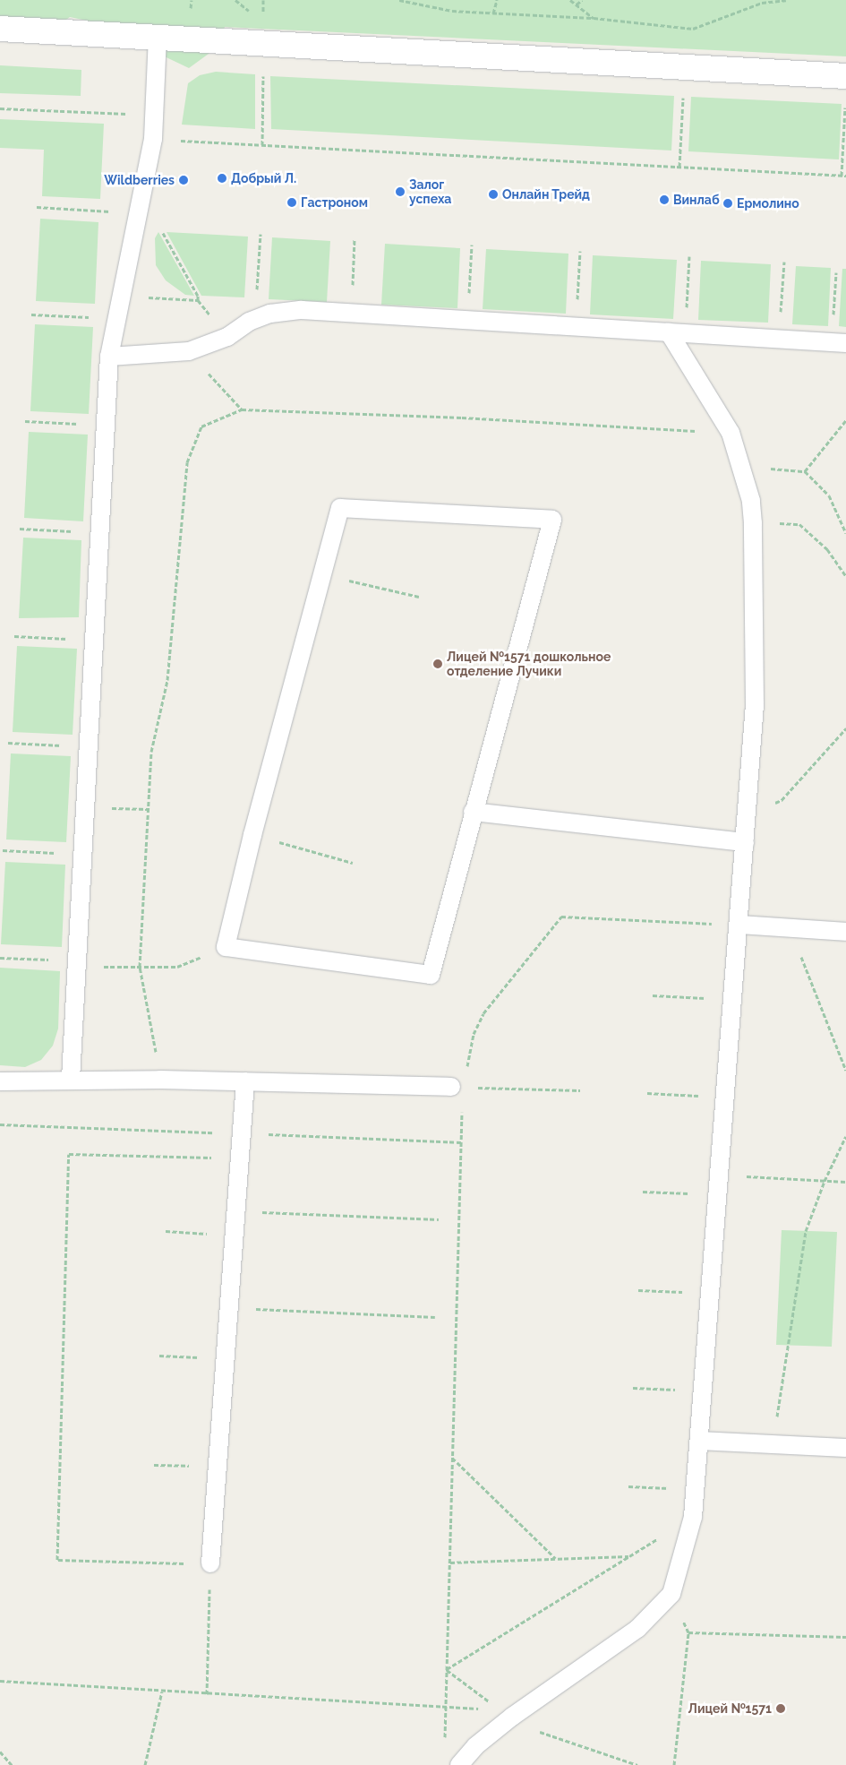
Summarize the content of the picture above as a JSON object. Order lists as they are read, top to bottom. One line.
{"places":["Добрый Л.","Wildberries","Залог успеха","Онлайн Трейд","Винлаб","Гастроном","Ермолино","Лицей №1571 дошкольное отделение Лучики","Лицей №1571"]}
